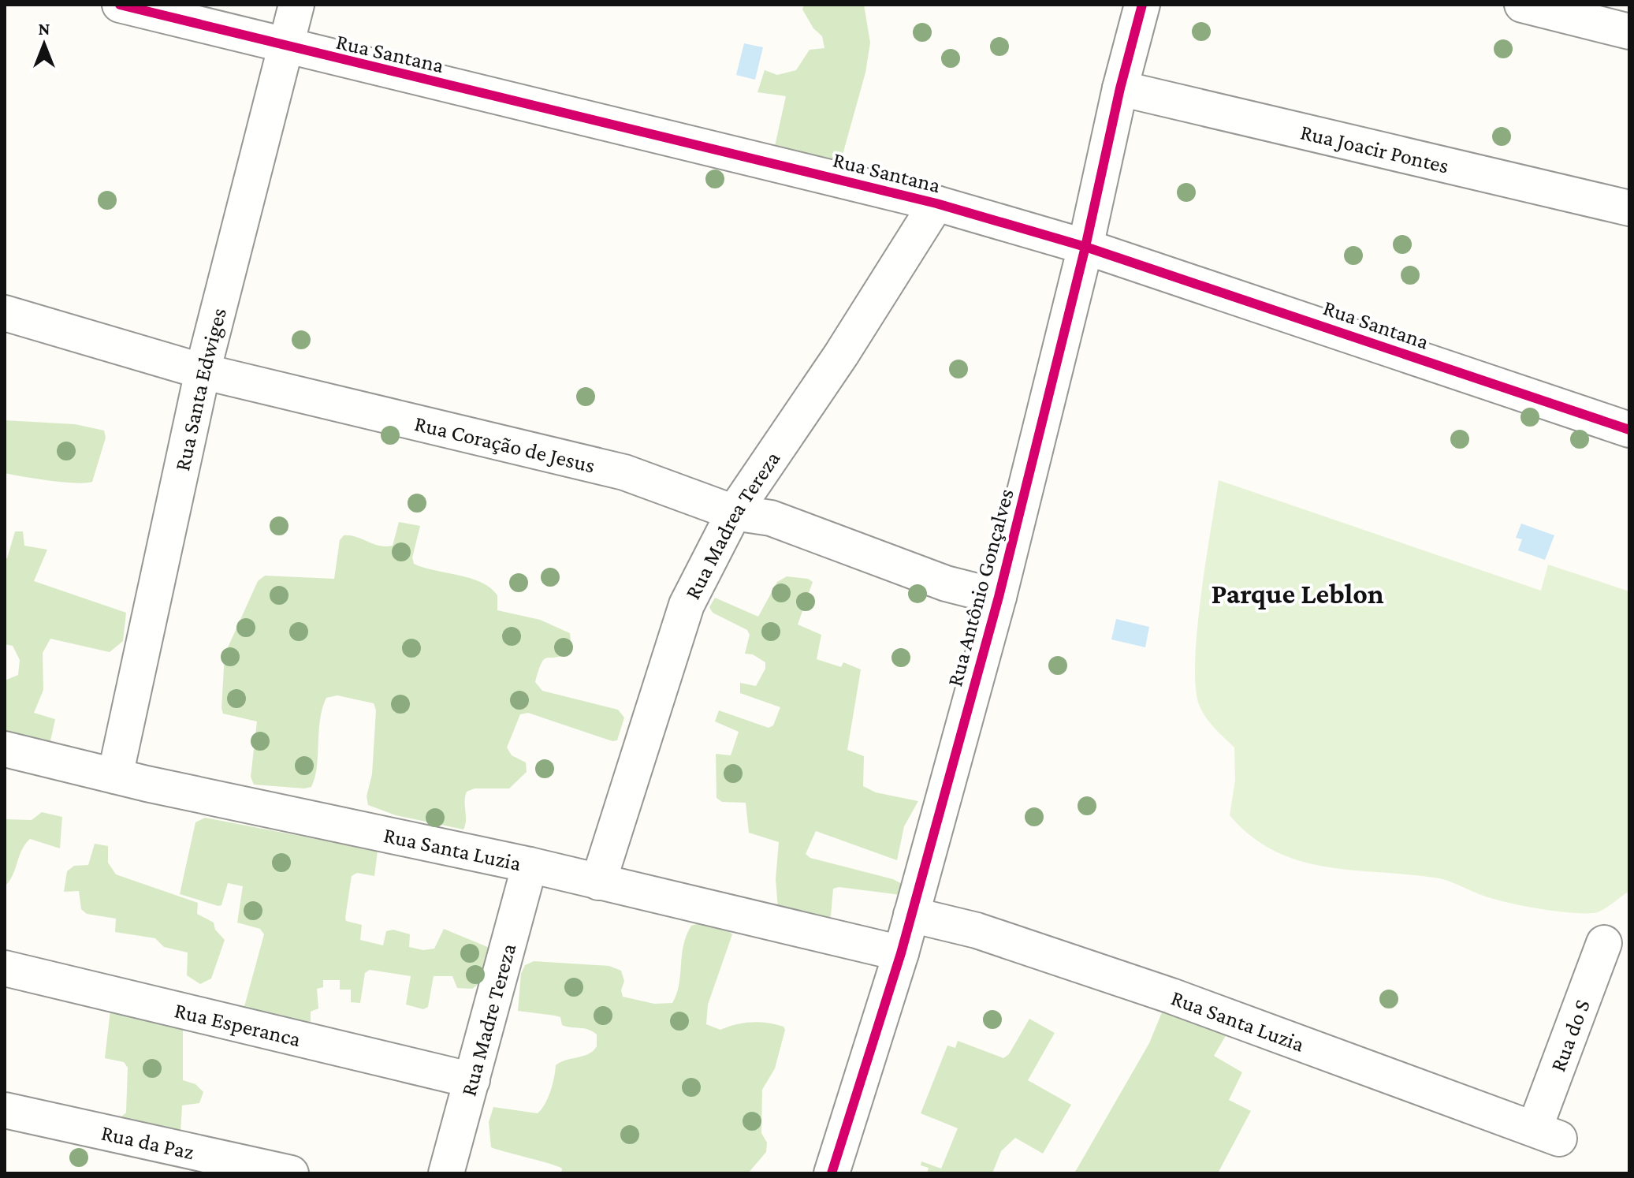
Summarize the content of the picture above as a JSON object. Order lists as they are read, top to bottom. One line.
{"streets":{"street":["Rua Santana","Rua Joacir Pontes","Rua Santa Edwiges","Rua Coração de Jesus","Rua Madrea Tereza","Rua Antônio Gonçalves","Rua Santa Luzia","Rua Madre Tereza","Rua Esperanca","Rua do S","Rua da Paz"]},"crossings":[["Rua Santana","Rua Santa Edwiges"],["Rua Santana","Rua Madrea Tereza"],["Rua Santana","Rua Antônio Gonçalves"],["Rua Joacir Pontes","Rua Antônio Gonçalves"],["Rua Santa Edwiges","Rua Coração de Jesus"],["Rua Santa Edwiges","Rua Santa Luzia"],["Rua Coração de Jesus","Rua Madrea Tereza"],["Rua Coração de Jesus","Rua Antônio Gonçalves"],["Rua Madrea Tereza","Rua Santa Luzia"],["Rua Antônio Gonçalves","Rua Santa Luzia"],["Rua Santa Luzia","Rua Madre Tereza"],["Rua Santa Luzia","Rua do S"],["Rua Madre Tereza","Rua Esperanca"]],"districts":["Parque Leblon"],"north":"top"}
